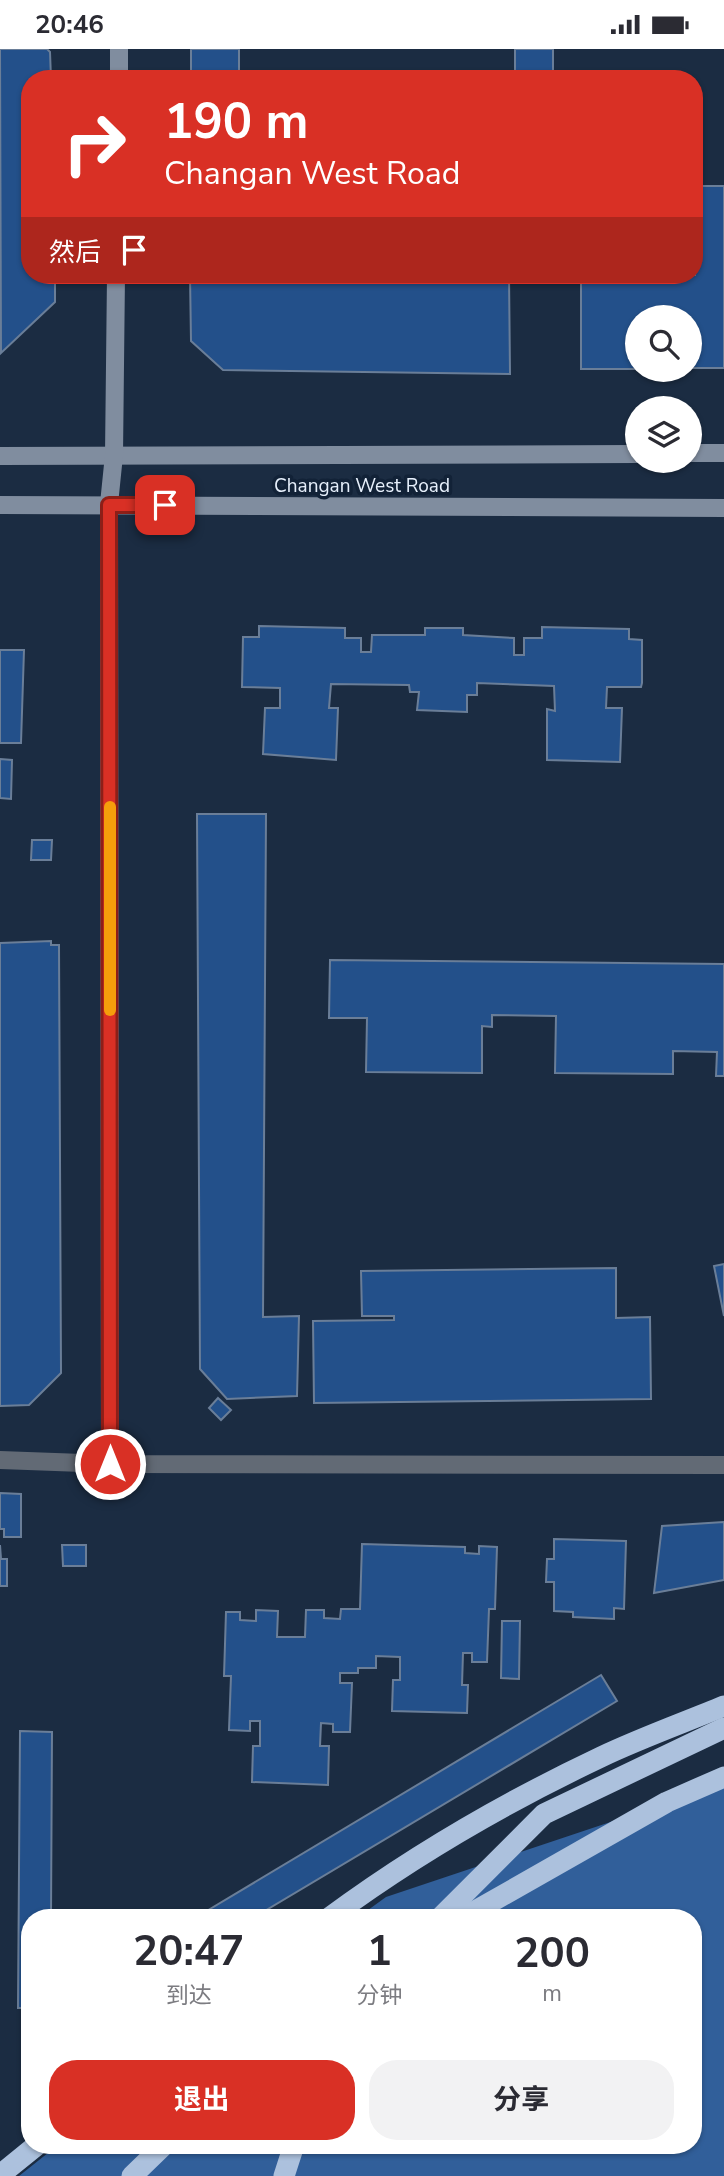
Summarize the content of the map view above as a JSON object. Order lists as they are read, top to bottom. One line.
{"streets":{"main road":["Changan West Road"]},"page":{"status":"20:46","turn":["190 m","Changan West Road"],"then":"然后","eta":["20:47","到达","1","分钟","200","m"],"buttons":["退出","分享"]}}
